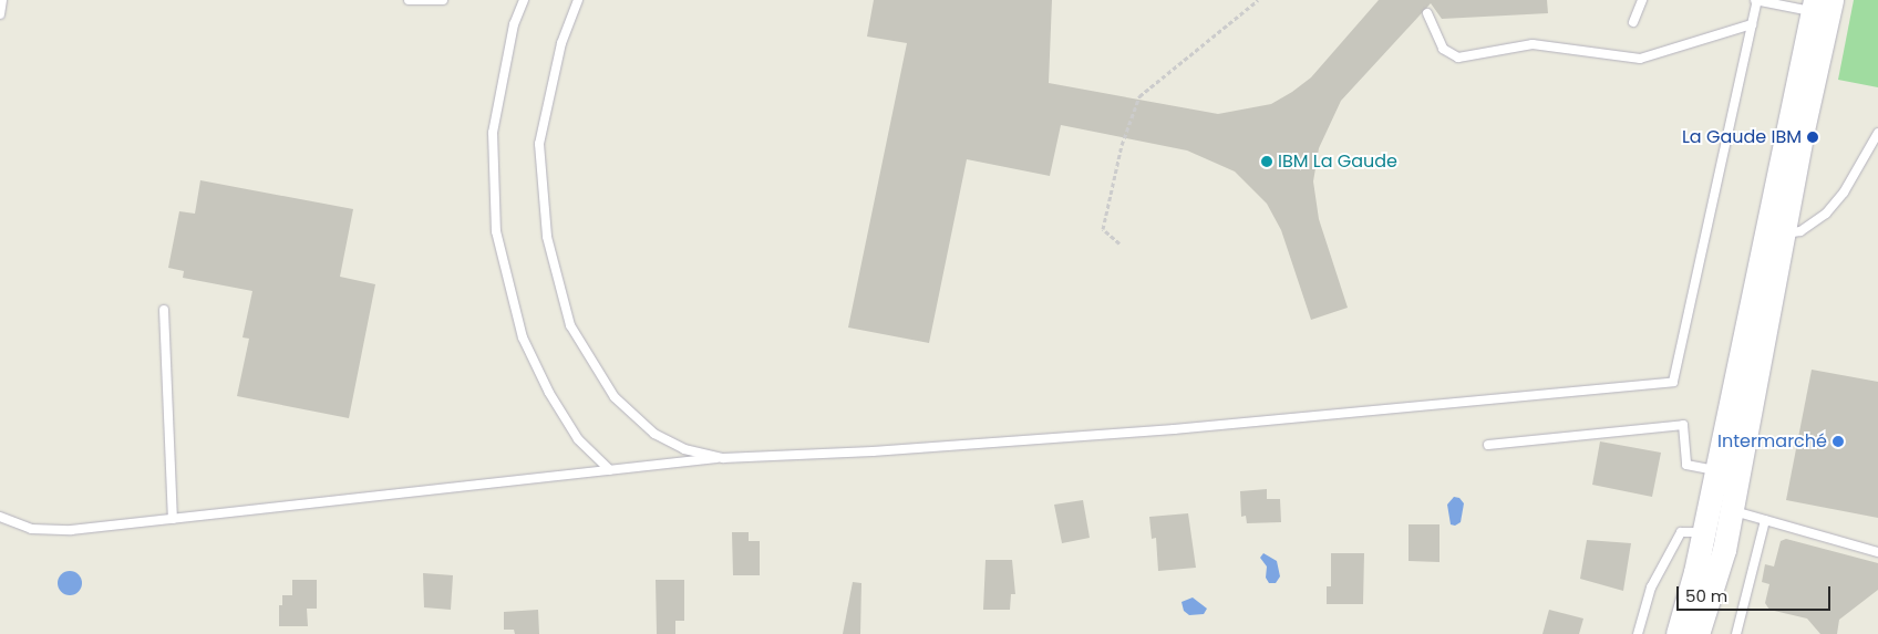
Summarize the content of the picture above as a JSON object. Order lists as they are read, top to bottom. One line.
{"places":["La Gaude IBM","IBM La Gaude","Intermarché"],"scale_bar":"50 m"}
